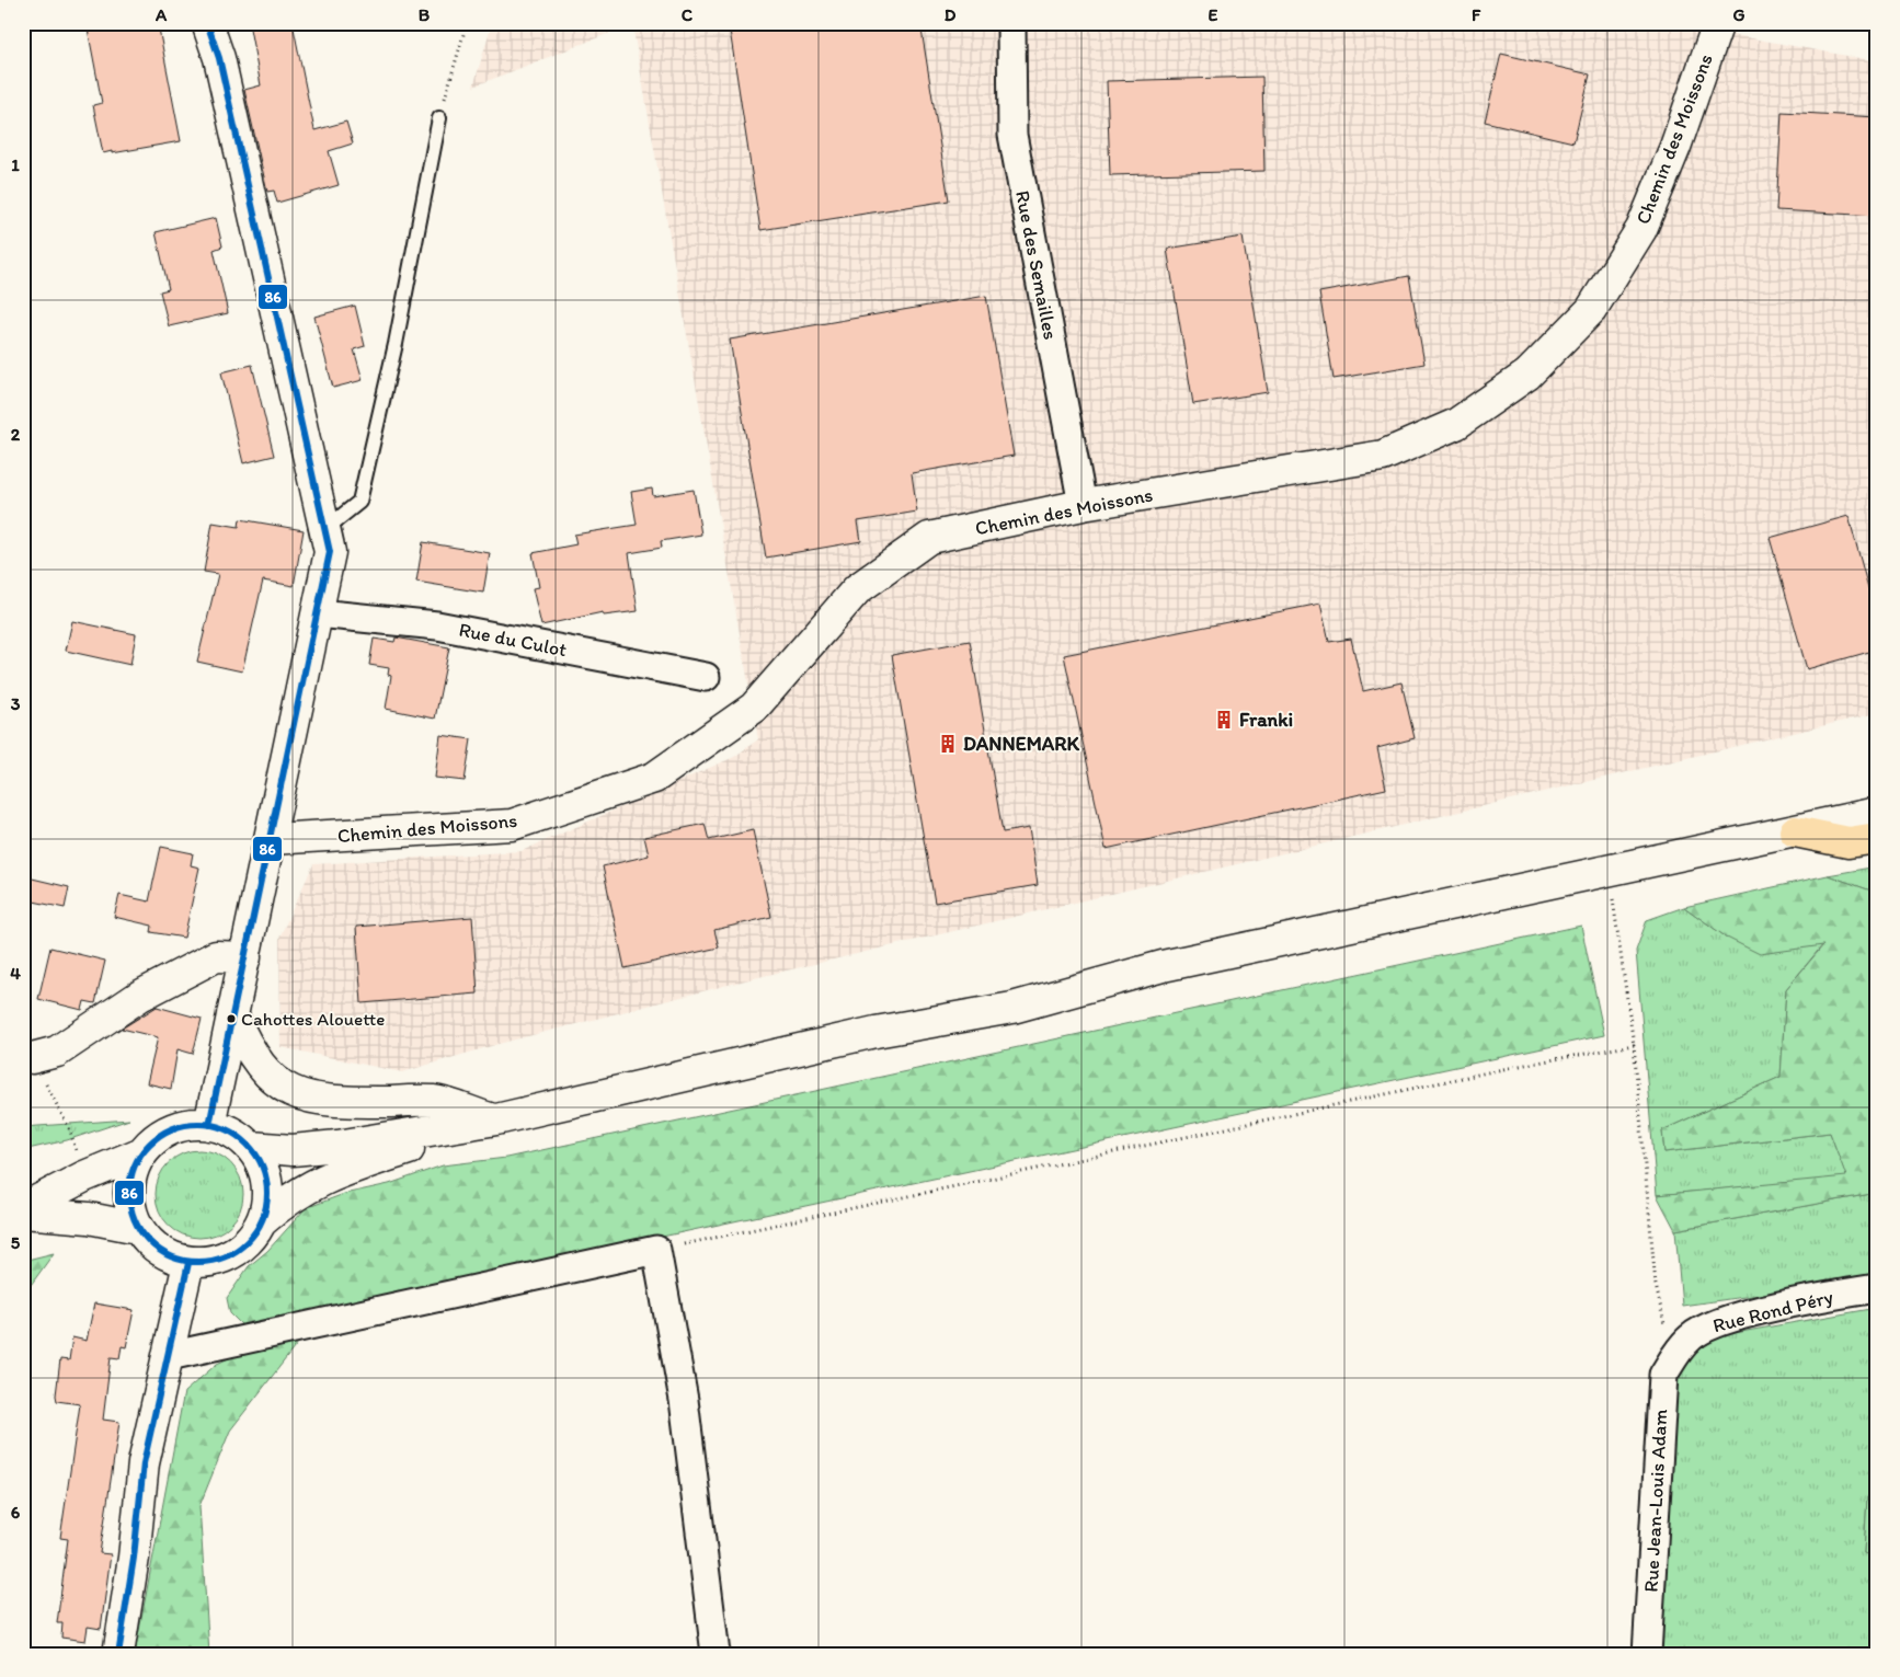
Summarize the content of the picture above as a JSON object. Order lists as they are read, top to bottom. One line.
{"streets":{"street":["Chemin des Moissons","Rue des Semailles","Rue du Culot","Rue Rond Péry","Rue Jean-Louis Adam"]},"crossings":[["Chemin des Moissons","Rue des Semailles"],["Rue Rond Péry","Rue Jean-Louis Adam"]],"places":{"building":["Franki","DANNEMARK"],"other":["Cahottes Alouette"]},"lines":["transit line 86"],"grid":{"columns":["A","B","C","D","E","F","G"],"rows":["1","2","3","4","5","6"]}}
